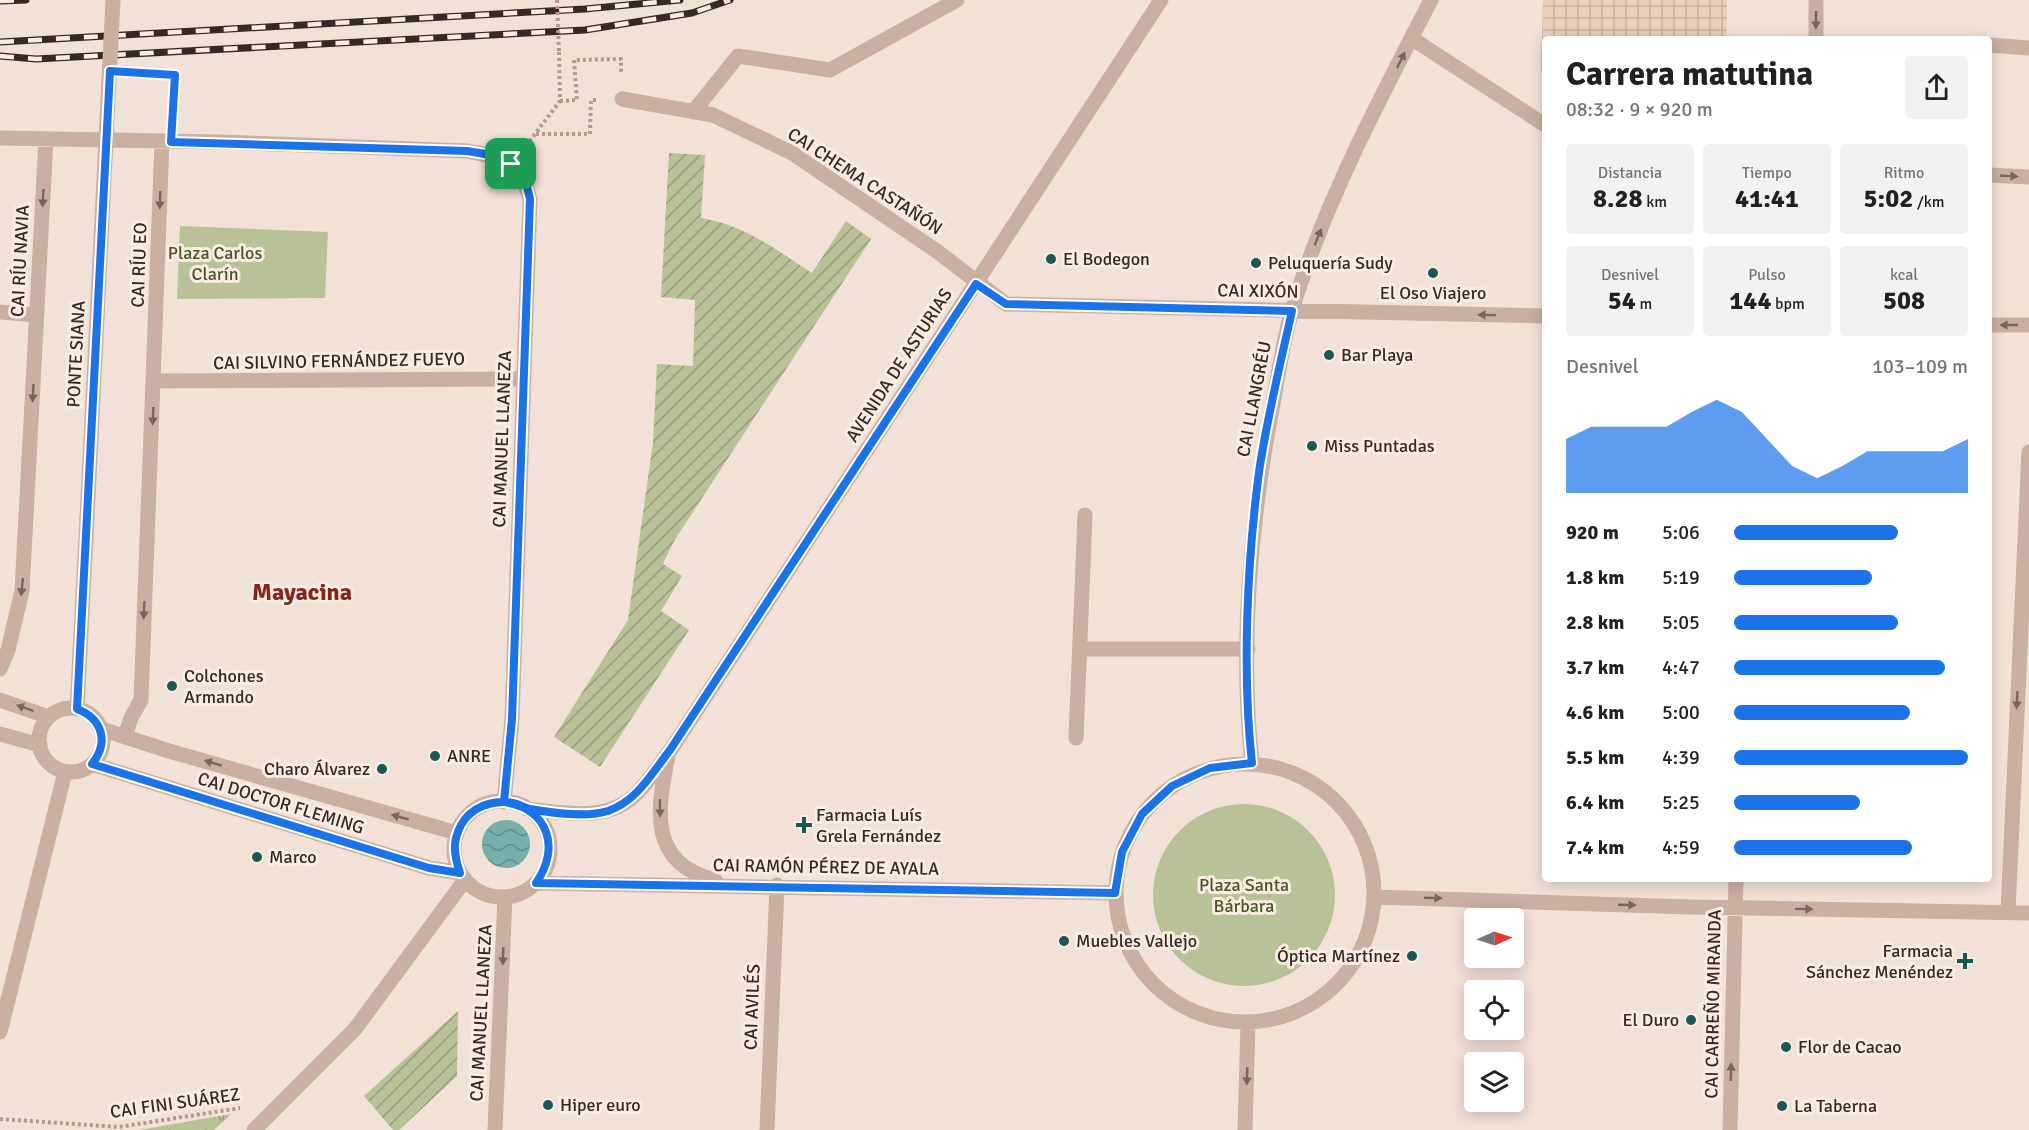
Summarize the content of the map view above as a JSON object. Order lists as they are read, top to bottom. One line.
{"streets":{"street":["CAI CHEMA CASTAÑÓN","CAI RÍU NAVIA","CAI RÍU EO","CAI XIXÓN","PONTE SIANA","CAI SILVINO FERNÁNDEZ FUEYO","AVENIDA DE ASTURIAS","CAI LLANGRÉU","CAI MANUEL LLANEZA","CAI DOCTOR FLEMING","CAI RAMÓN PÉREZ DE AYALA","CAI CARREÑO MIRANDA","CAI AVILÉS"],"path":["CAI FINI SUÁREZ"]},"crossings":[["CAI CHEMA CASTAÑÓN","CAI XIXÓN"],["CAI CHEMA CASTAÑÓN","AVENIDA DE ASTURIAS"],["CAI RÍU EO","CAI SILVINO FERNÁNDEZ FUEYO"],["CAI RÍU EO","CAI DOCTOR FLEMING"],["CAI XIXÓN","AVENIDA DE ASTURIAS"],["CAI XIXÓN","CAI LLANGRÉU"],["PONTE SIANA","CAI DOCTOR FLEMING"],["CAI SILVINO FERNÁNDEZ FUEYO","CAI MANUEL LLANEZA"],["AVENIDA DE ASTURIAS","CAI MANUEL LLANEZA"],["AVENIDA DE ASTURIAS","CAI DOCTOR FLEMING"],["AVENIDA DE ASTURIAS","CAI RAMÓN PÉREZ DE AYALA"],["CAI MANUEL LLANEZA","CAI DOCTOR FLEMING"],["CAI MANUEL LLANEZA","CAI RAMÓN PÉREZ DE AYALA"],["CAI DOCTOR FLEMING","CAI RAMÓN PÉREZ DE AYALA"],["CAI RAMÓN PÉREZ DE AYALA","CAI AVILÉS"]],"one_way":["CAI RÍU NAVIA","CAI RÍU EO","CAI XIXÓN","CAI LLANGRÉU","CAI CARREÑO MIRANDA"],"districts":["Mayacina"],"parks":["Plaza Carlos Clarín","Plaza Santa Bárbara"],"places":{"other":["El Bodegon","Peluquería Sudy","El Oso Viajero","Bar Playa","Miss Puntadas","Colchones Armando","ANRE","Charo Álvarez","Marco","Muebles Vallejo","Óptica Martínez","El Duro","Flor de Cacao","Hiper euro","La Taberna"],"health":["Farmacia Luís Grela Fernández","Farmacia Sánchez Menéndez"]},"north":"right","page":{"heading":["Carrera matutina","08:32 · 9 × 920 m"],"stats":[["Distancia","8.28 km"],["Tiempo","41:41"],["Ritmo","5:02 /km"],["Desnivel","54 m"],["Pulso","144 bpm"],["kcal","508"]],"chart":["Desnivel","103–109 m"],"list":[{"name":"920 m","note":"5:06"},{"name":"1.8 km","note":"5:19"},{"name":"2.8 km","note":"5:05"},{"name":"3.7 km","note":"4:47"},{"name":"4.6 km","note":"5:00"},{"name":"5.5 km","note":"4:39"},{"name":"6.4 km","note":"5:25"},{"name":"7.4 km","note":"4:59"}]}}
